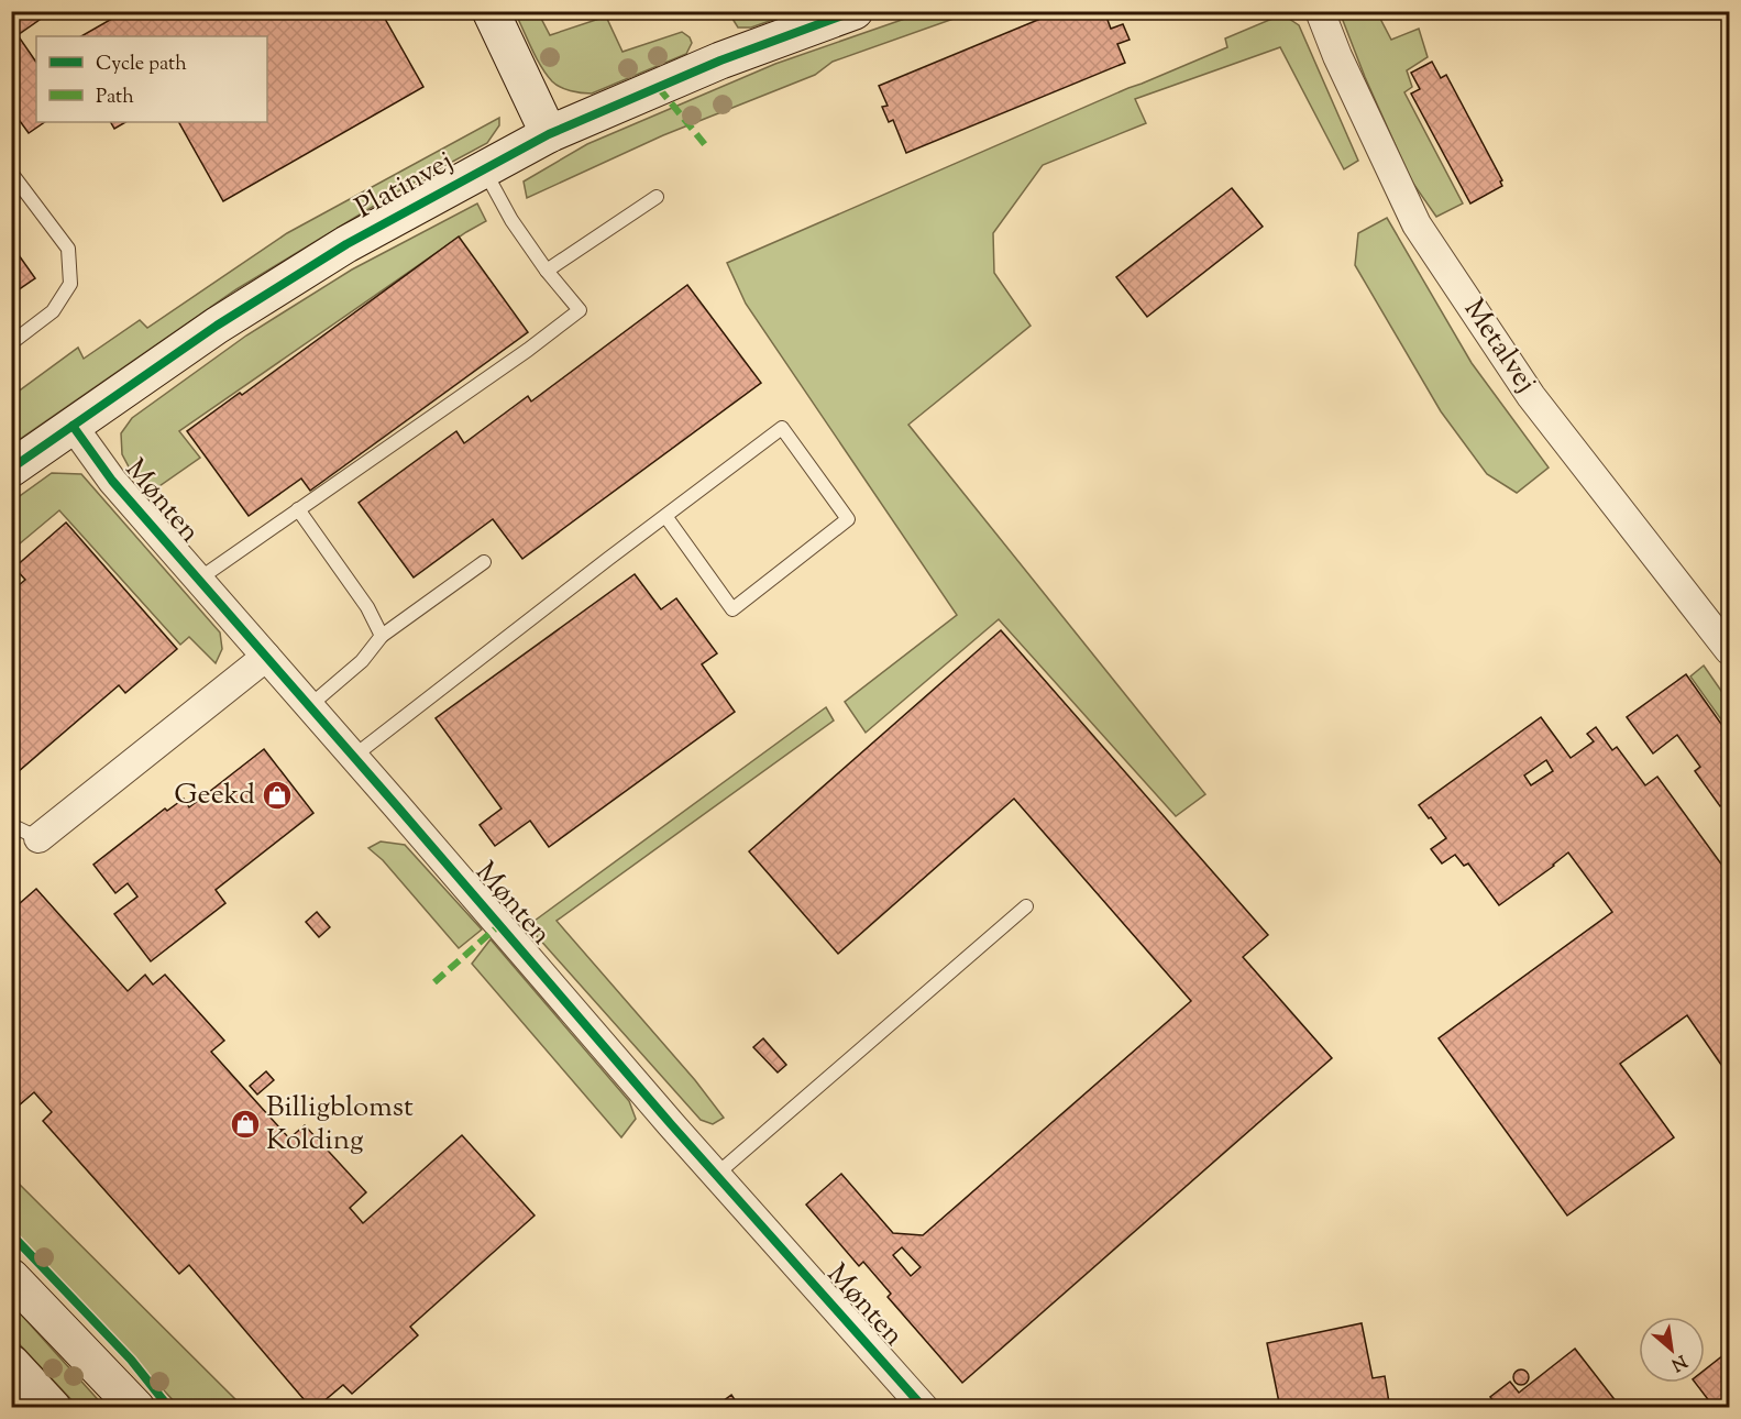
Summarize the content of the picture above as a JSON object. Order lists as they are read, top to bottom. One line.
{"streets":{"street":["Platinvej","Metalvej","Mønten"]},"crossings":[["Platinvej","Mønten"]],"places":{"shop":["Geekd","Billigblomst Kolding"]},"legend":["Cycle path","Path"],"north":"bottom right"}
